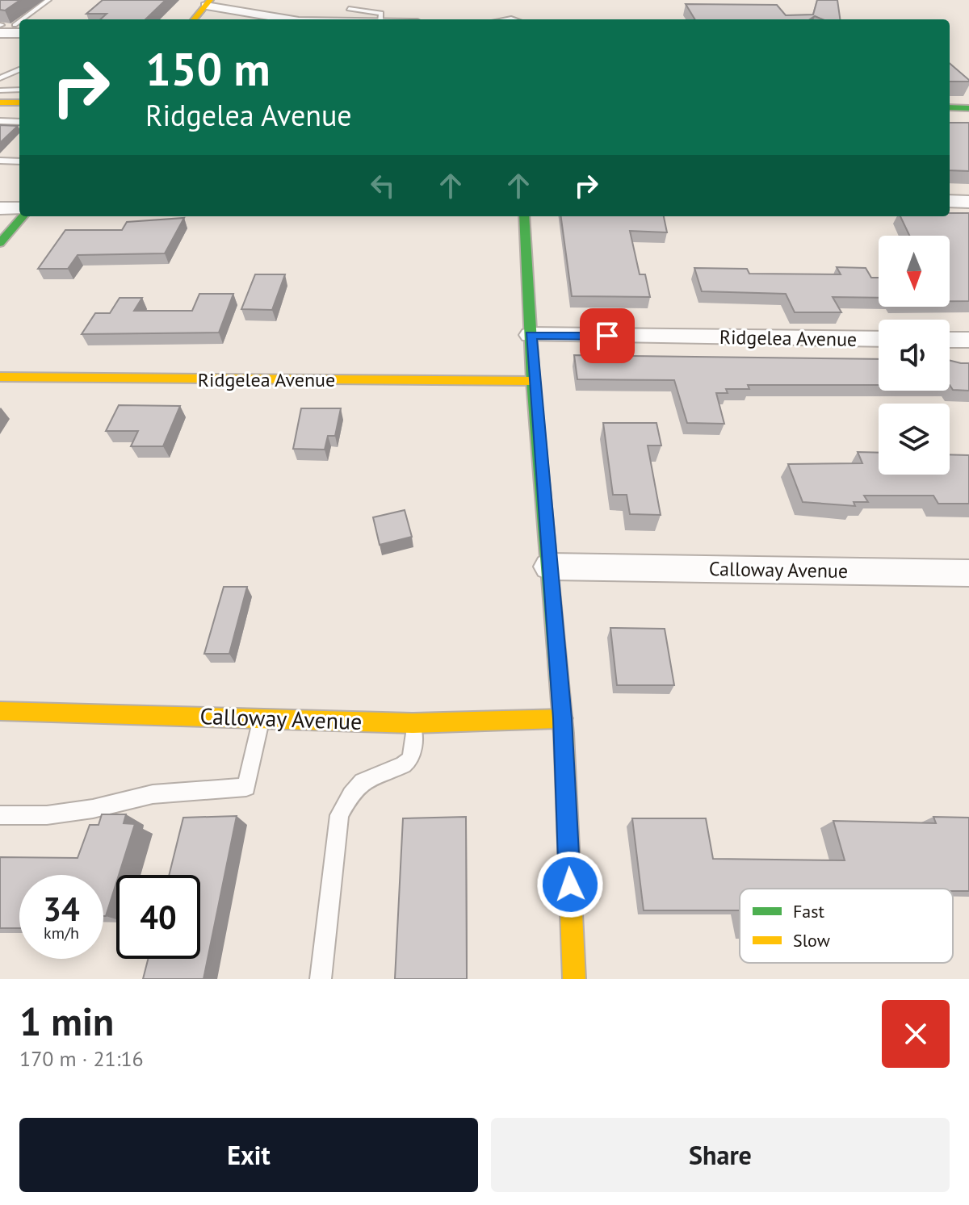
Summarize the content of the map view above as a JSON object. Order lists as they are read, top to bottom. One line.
{"streets":{"street":["Ridgelea Avenue","Calloway Avenue"]},"legend":["Fast","Slow"],"north":"bottom","page":{"turn":["150 m","Ridgelea Avenue"],"speed":"34 km/h","limit":"40","heading":["1 min","170 m · 21:16"],"buttons":["Exit","Share"]}}
